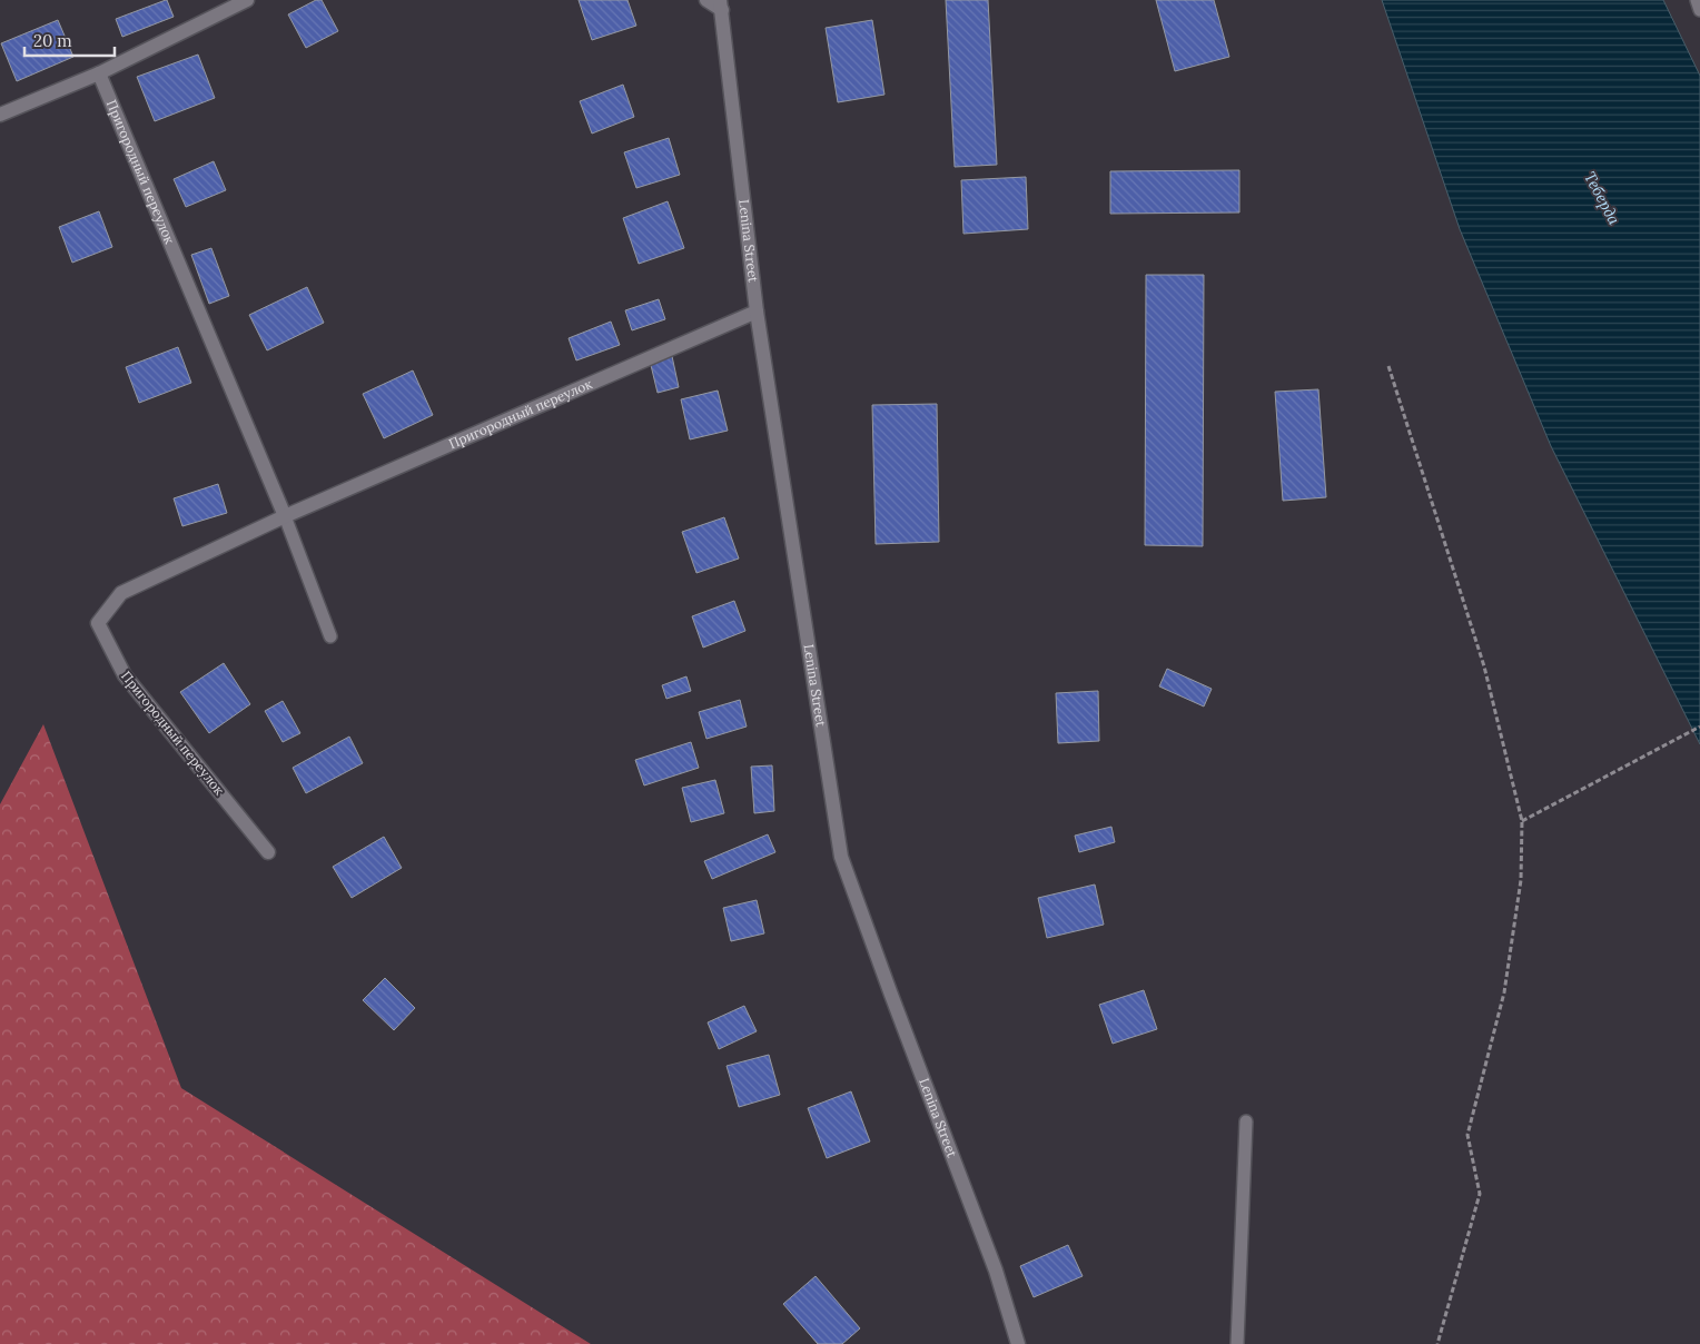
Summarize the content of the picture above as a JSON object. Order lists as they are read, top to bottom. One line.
{"streets":{"street":["Пригородный переулок","Lenina Street"]},"crossings":[["Пригородный переулок","Lenina Street"]],"water":["Теберда"],"scale_bar":"20 m"}
